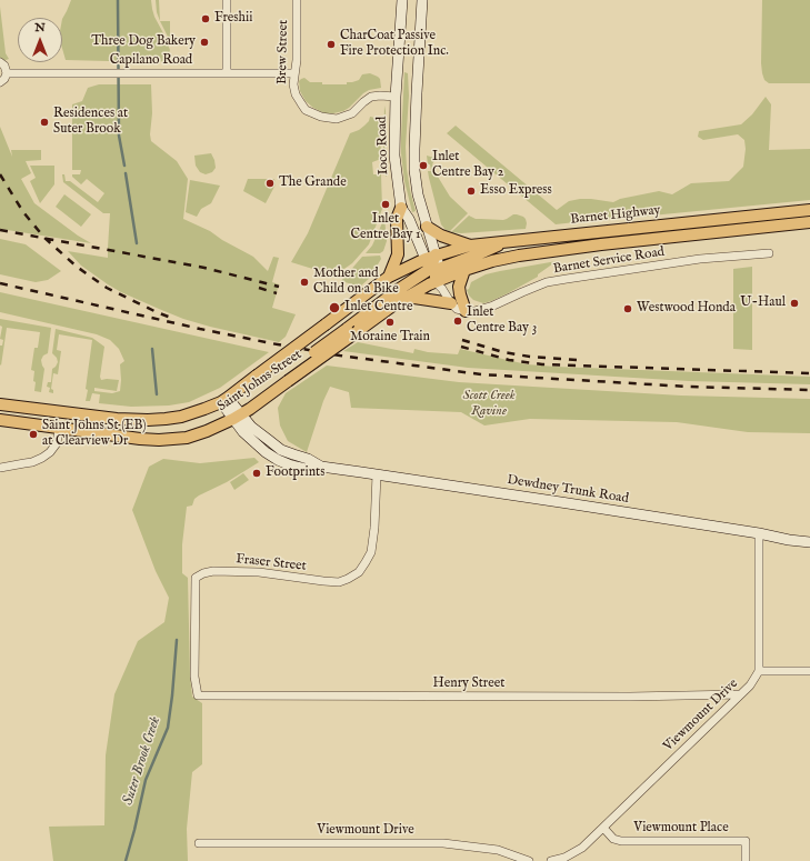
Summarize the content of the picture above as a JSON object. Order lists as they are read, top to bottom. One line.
{"streets":{"main road":["Ioco Road","Barnet Highway","Saint Johns Street","Dewdney Trunk Road"],"street":["Brew Street","Capilano Road","Barnet Service Road","Fraser Street","Henry Street","Viewmount Drive","Viewmount Place"]},"crossings":[["Brew Street","Capilano Road"],["Brew Street","Ioco Road"],["Ioco Road","Barnet Highway"],["Ioco Road","Saint Johns Street"],["Barnet Highway","Saint Johns Street"],["Saint Johns Street","Dewdney Trunk Road"],["Dewdney Trunk Road","Fraser Street"],["Fraser Street","Henry Street"],["Henry Street","Viewmount Drive"],["Viewmount Drive","Viewmount Place"]],"water":["Suter Brook Creek"],"parks":["Scott Creek Ravine"],"places":["Freshii","Three Dog Bakery","CharCoat Passive Fire Protection Inc.","Residences at Suter Brook","Inlet Centre Bay 2","The Grande","Esso Express","Inlet Centre Bay 1","Mother and Child on a Bike","U-Haul","Inlet Centre","Westwood Honda","Inlet Centre Bay 3","Moraine Train","Saint Johns St (EB) at Clearview Dr","Footprints"],"north":"top"}
